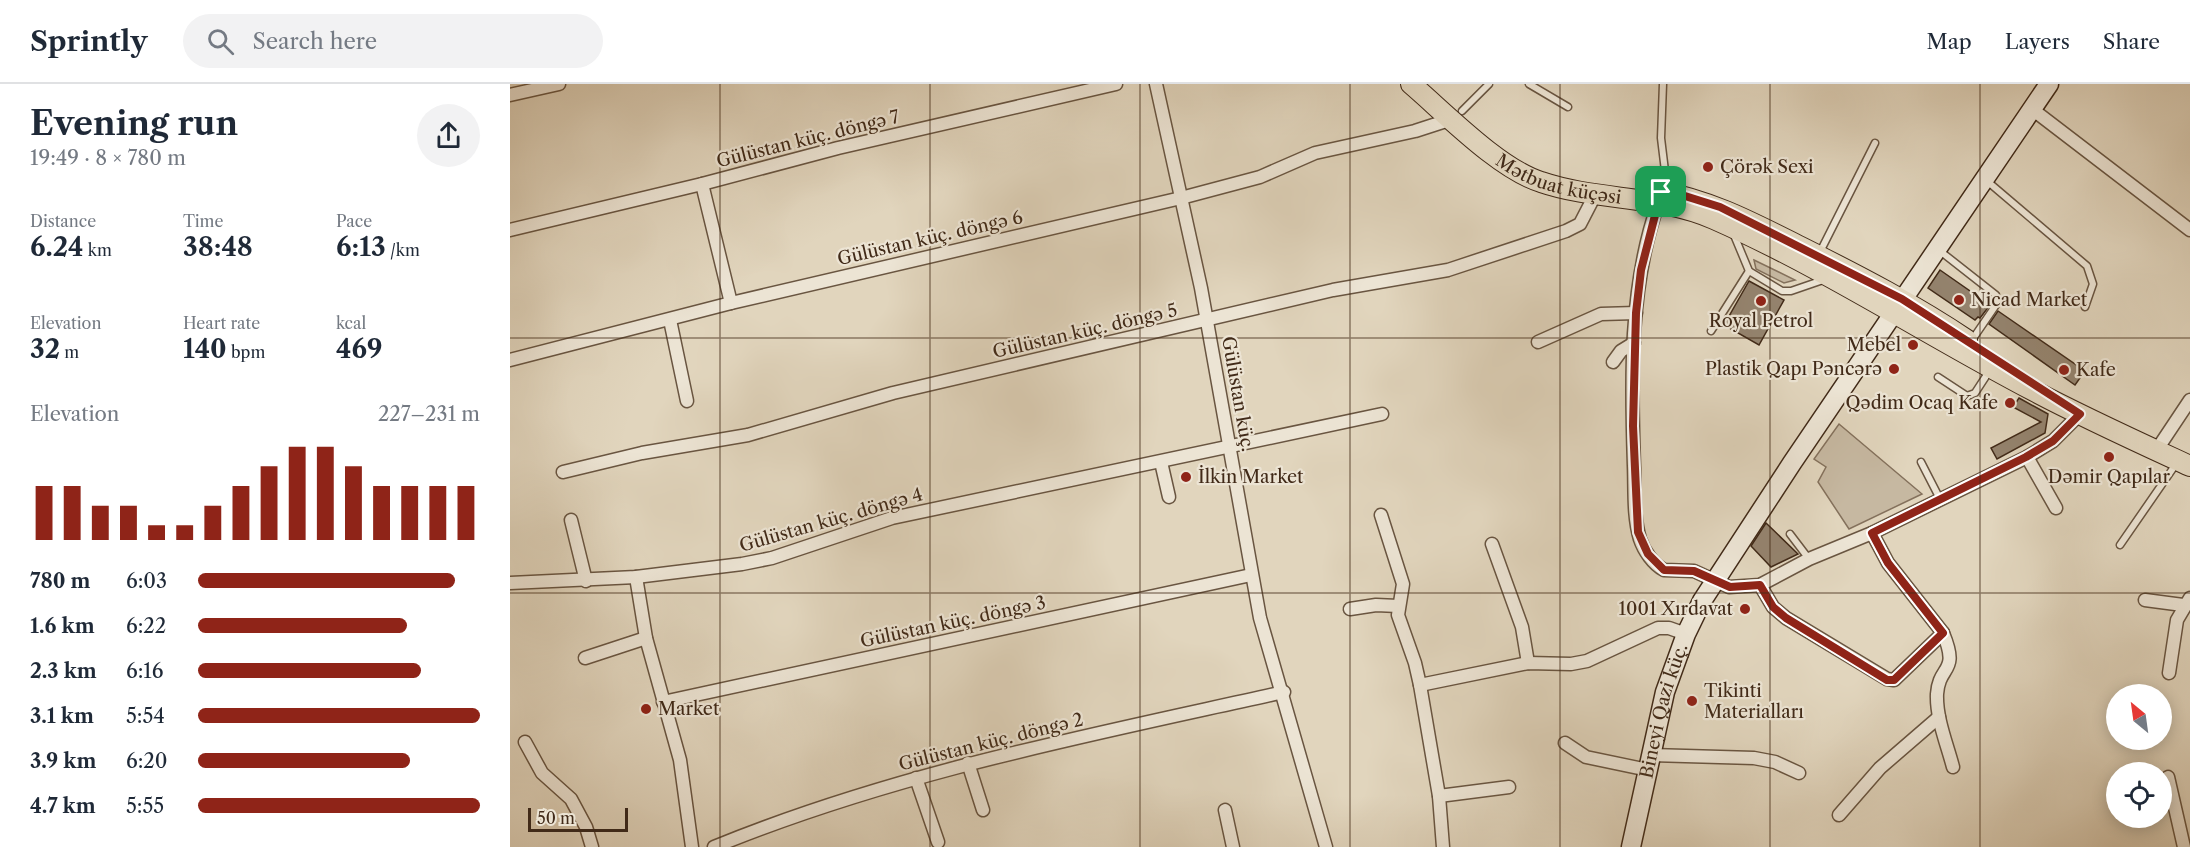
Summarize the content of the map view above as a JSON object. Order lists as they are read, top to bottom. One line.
{"streets":{"main road":["Mətbuat küçəsi","Bineyi Qazi küç."],"street":["Gülüstan küç. döngə 7","Gülüstan küç. döngə 6","Gülüstan küç. döngə 5","Gülüstan küç.","Gülüstan küç. döngə 4","Gülüstan küç. döngə 3","Gülüstan küç. döngə 2"]},"crossings":[["Mətbuat küçəsi","Gülüstan küç. döngə 6"],["Mətbuat küçəsi","Gülüstan küç. döngə 5"],["Mətbuat küçəsi","Bineyi Qazi küç."],["Gülüstan küç. döngə 6","Gülüstan küç."],["Gülüstan küç. döngə 5","Gülüstan küç."],["Gülüstan küç.","Gülüstan küç. döngə 4"],["Gülüstan küç.","Gülüstan küç. döngə 3"],["Gülüstan küç.","Gülüstan küç. döngə 2"]],"places":["Çörək Sexi","Nicad Market","Royal Petrol","Mebel","Plastik Qapı Pəncərə","Kafe","Qədim Ocaq Kafe","Dəmir Qapılar","İlkin Market","1001 Xırdavat","Tikinti Materialları","Market"],"scale_bar":"50 m","north":"top left","page":{"header":"Sprintly","search":"Search here","nav":["Map","Layers","Share"],"heading":["Evening run","19:49 · 8 × 780 m"],"stats":[["Distance","6.24 km"],["Time","38:48"],["Pace","6:13 /km"],["Elevation","32 m"],["Heart rate","140 bpm"],["kcal","469"]],"chart":["Elevation","227–231 m"],"list":[{"name":"780 m","note":"6:03"},{"name":"1.6 km","note":"6:22"},{"name":"2.3 km","note":"6:16"},{"name":"3.1 km","note":"5:54"},{"name":"3.9 km","note":"6:20"},{"name":"4.7 km","note":"5:55"}],"scale":"50 m"}}
